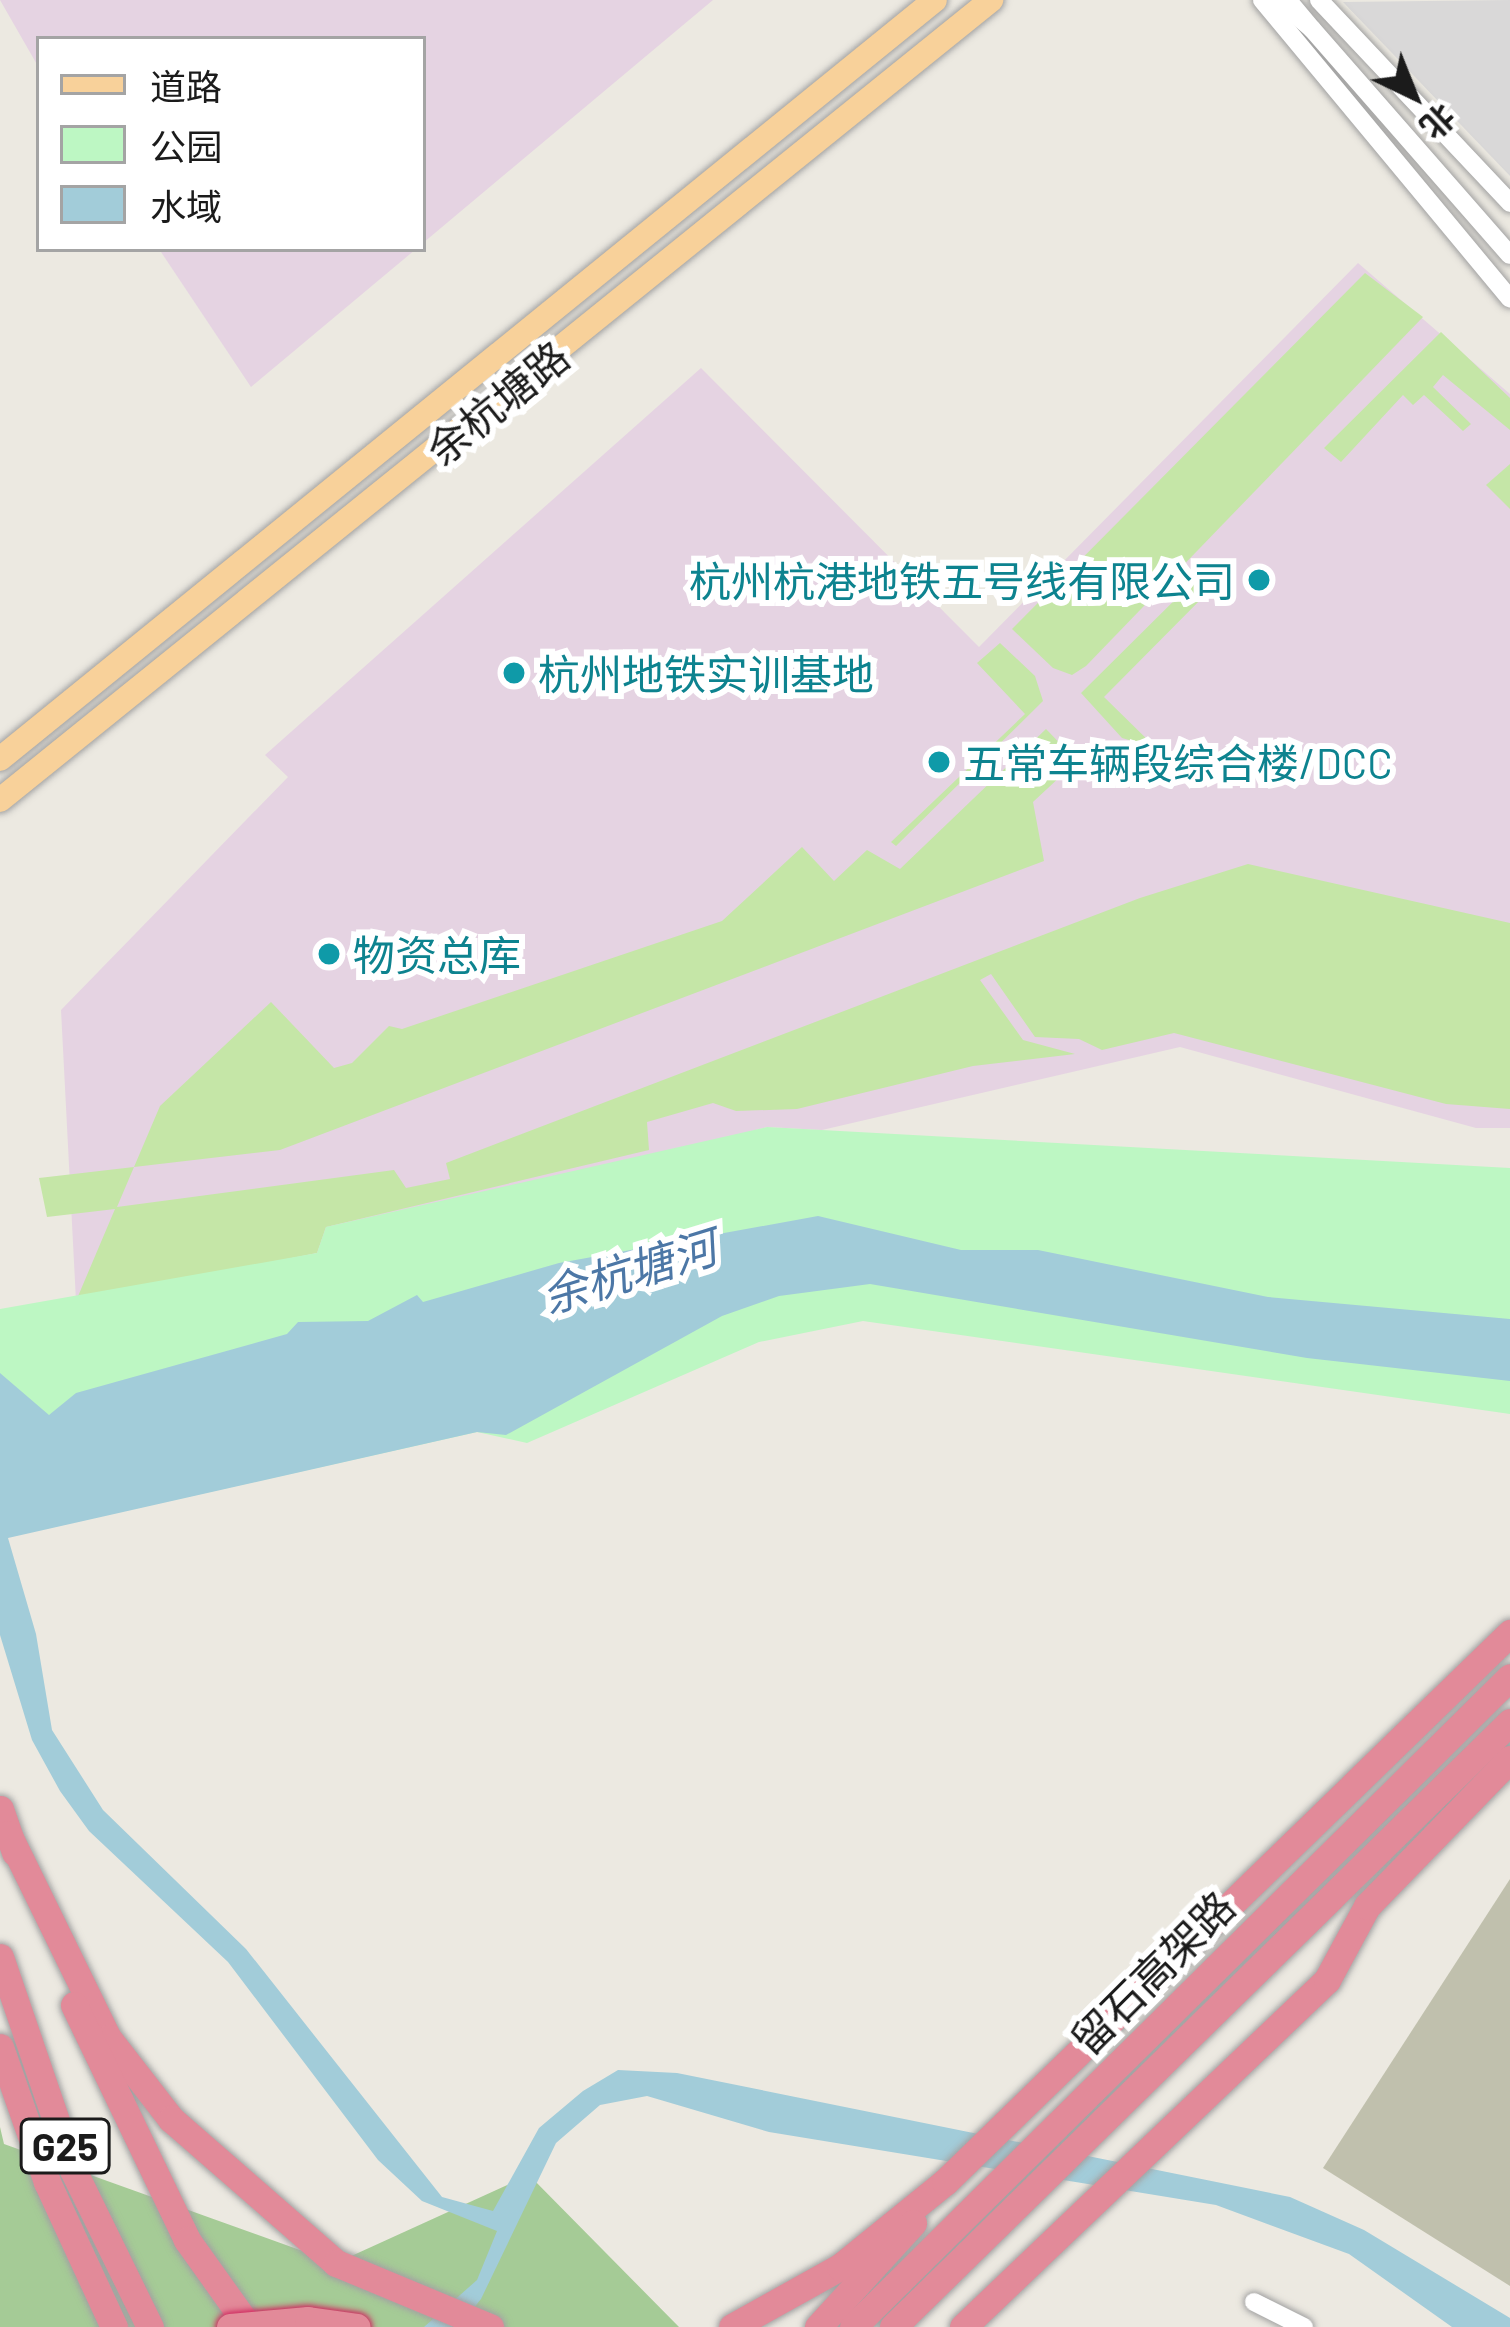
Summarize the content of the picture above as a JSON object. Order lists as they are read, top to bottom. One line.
{"streets":{"highway":["留石高架路","G25"],"main road":["余杭塘路"]},"water":["余杭塘河"],"places":["杭州杭港地铁五号线有限公司","杭州地铁实训基地","五常车辆段综合楼/DCC","物资总库"],"legend":["道路","公园","水域"],"north":"bottom right"}
